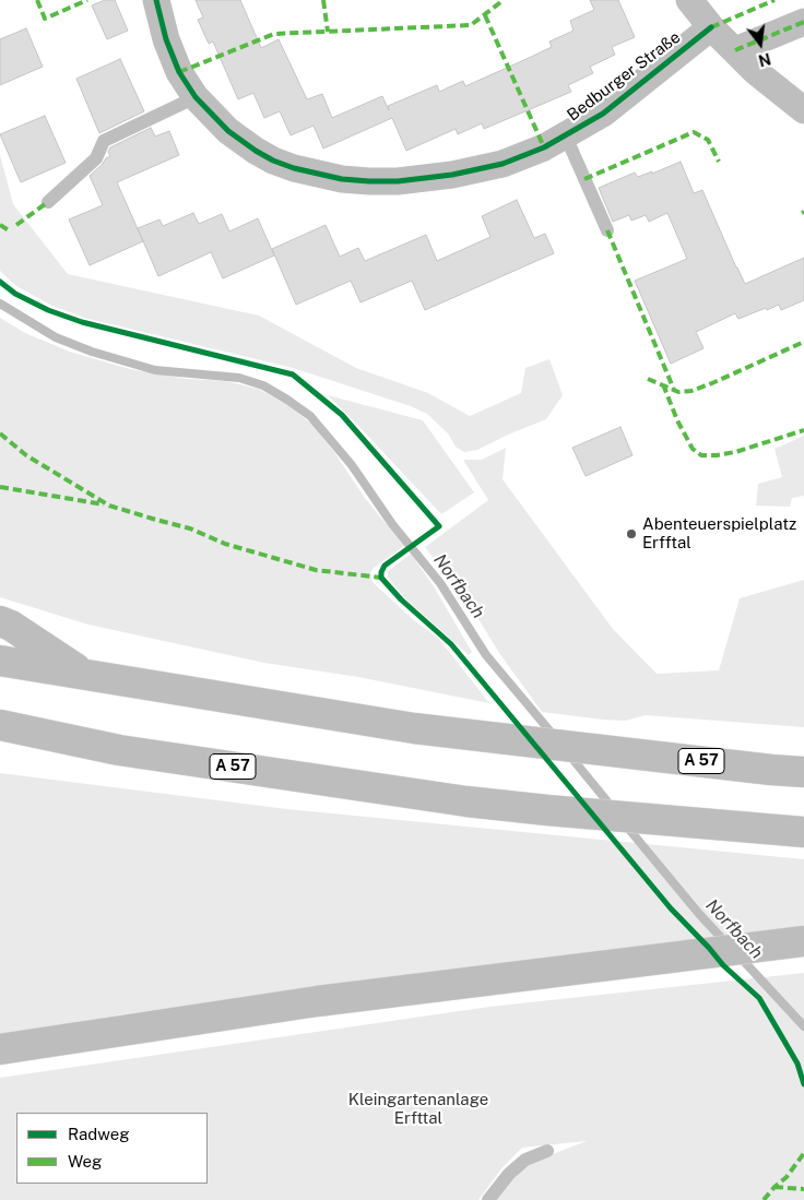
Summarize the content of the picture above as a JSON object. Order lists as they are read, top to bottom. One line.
{"streets":{"highway":["A 57"],"street":["Bedburger Straße"]},"water":["Norfbach"],"parks":["Kleingartenanlage Erfttal"],"places":["Abenteuerspielplatz Erfftal"],"legend":["Radweg","Weg"],"north":"bottom"}
